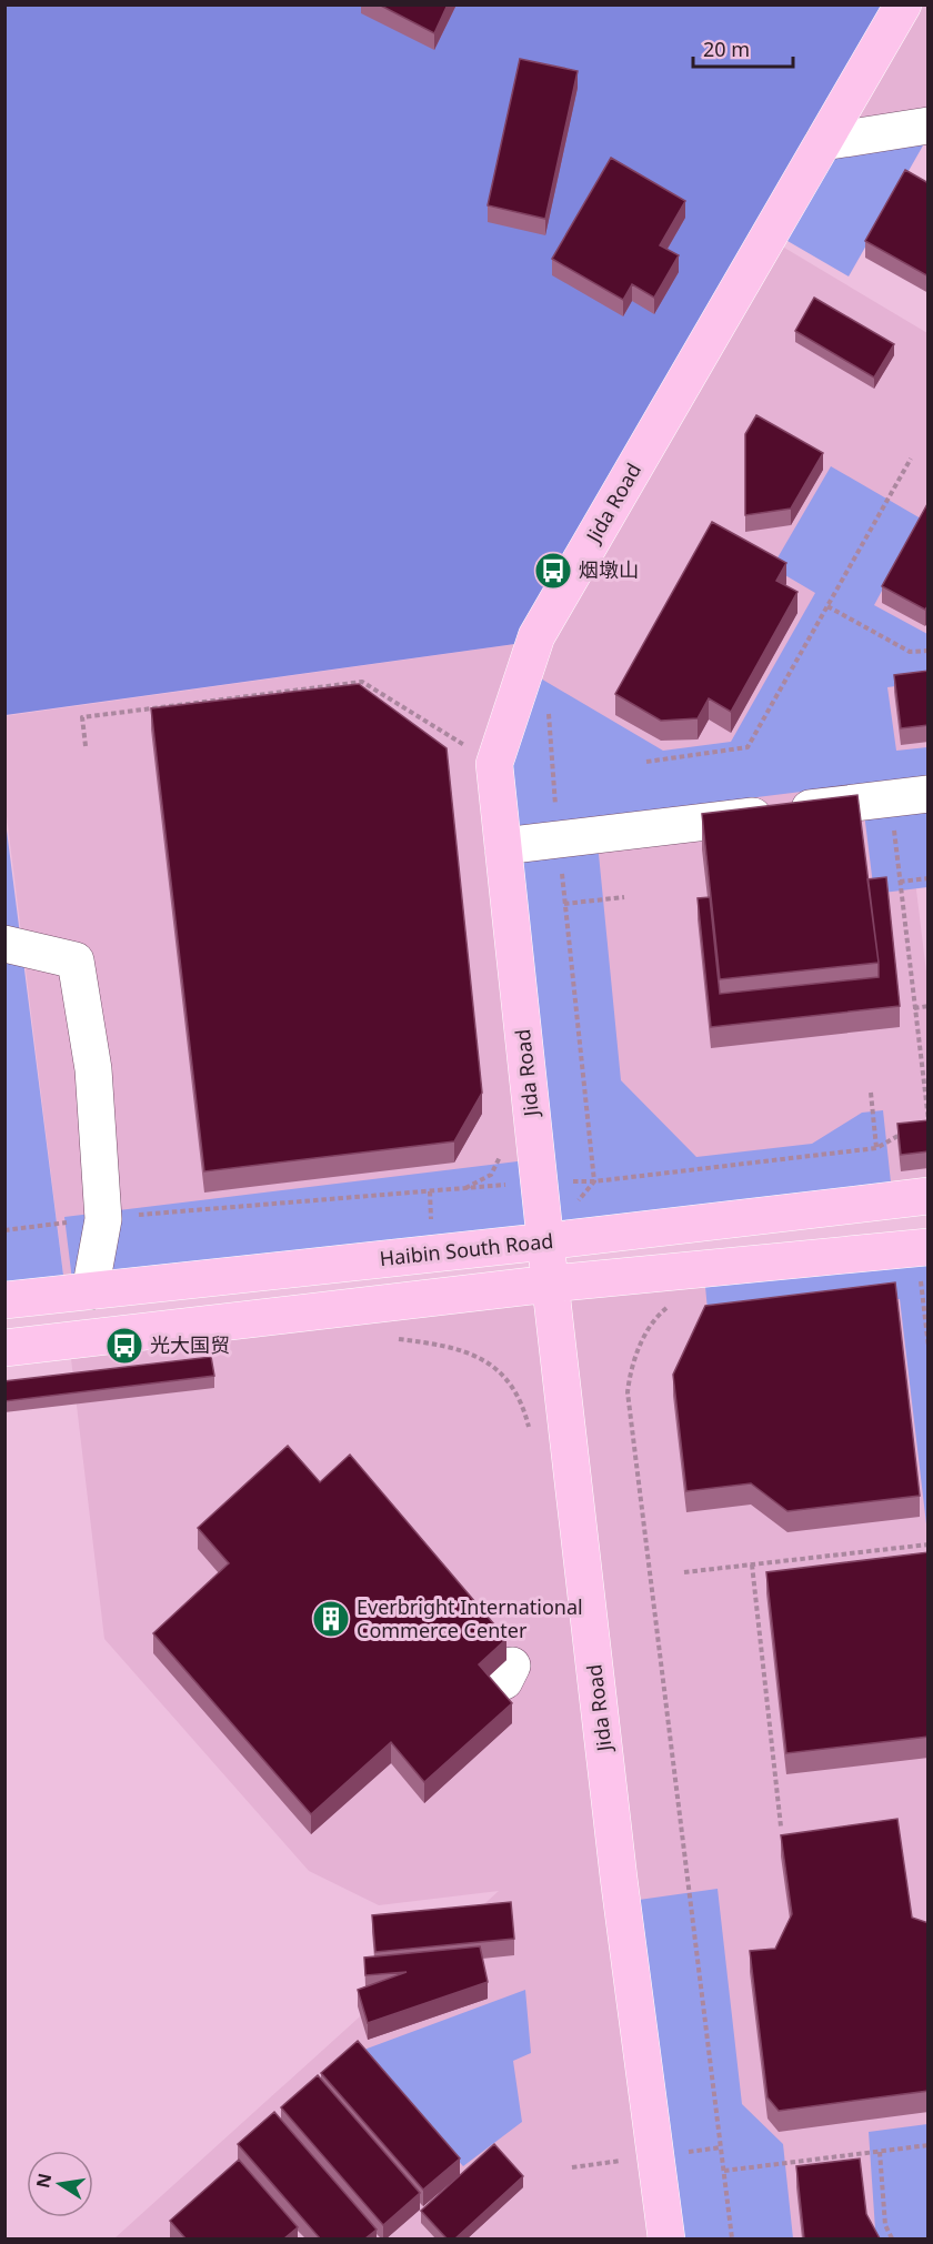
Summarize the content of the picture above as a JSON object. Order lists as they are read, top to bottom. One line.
{"streets":{"main road":["Jida Road","Haibin South Road"]},"crossings":[["Jida Road","Haibin South Road"]],"places":{"bus stop":["烟墩山","光大国贸"],"building":["Everbright International Commerce Center"]},"scale_bar":"20 m","north":"left"}
